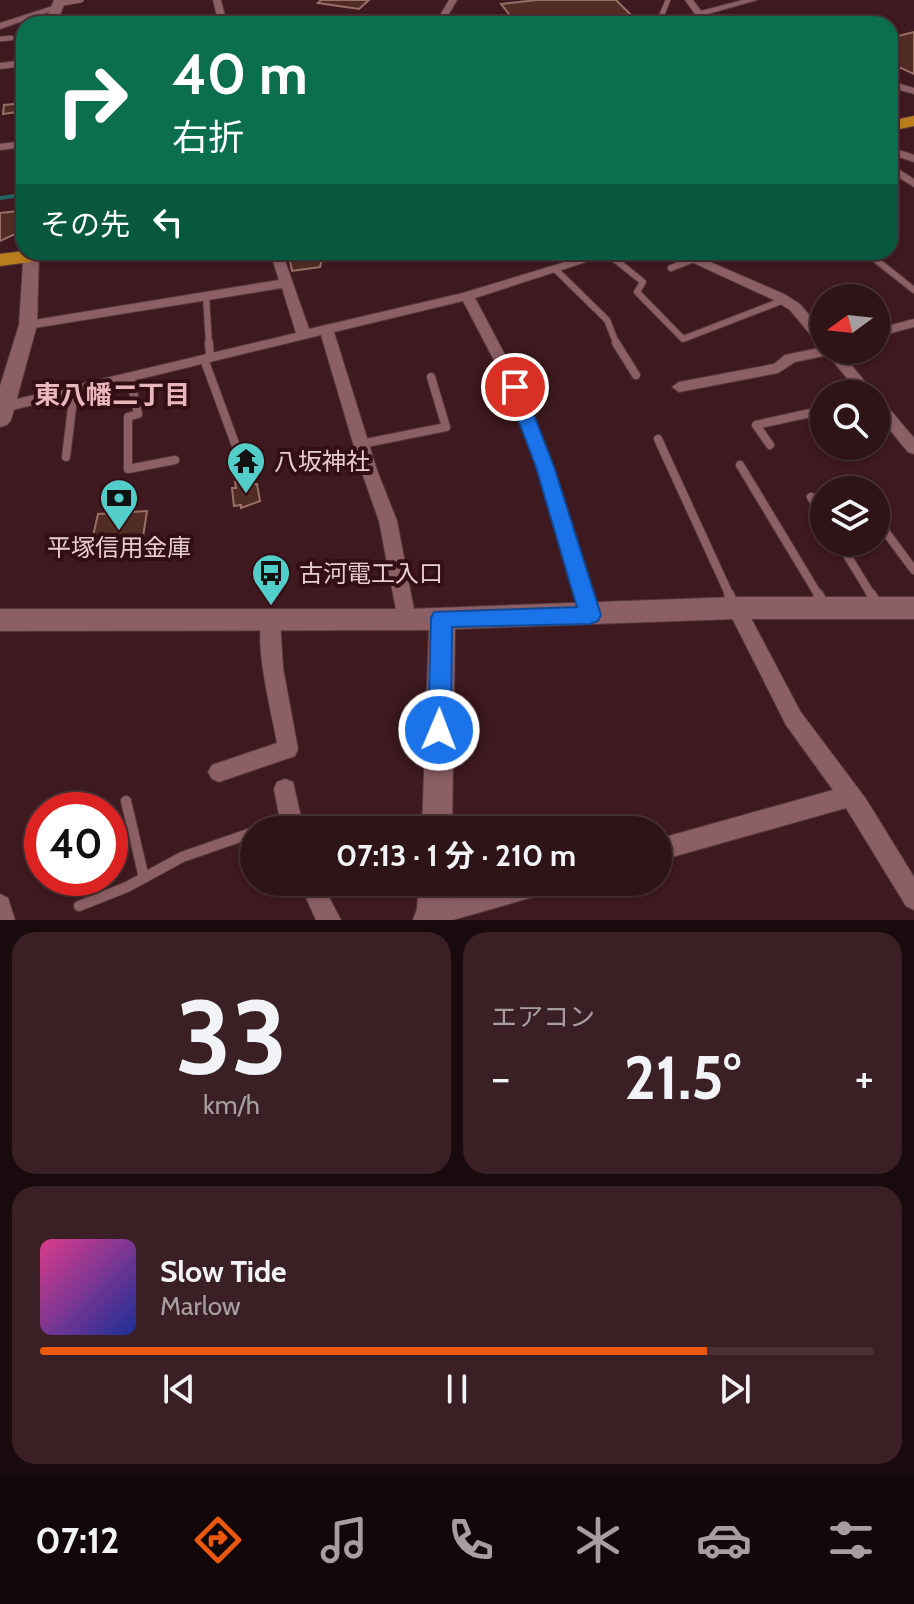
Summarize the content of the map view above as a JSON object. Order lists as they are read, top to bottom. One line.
{"districts":["東八幡二丁目"],"places":{"temple":["八坂神社"],"bank":["平塚信用金庫"],"bus stop":["古河電工入口"]},"north":"left","page":{"turn":["40 m","右折"],"then":"その先","limit":"40","trip":"07:13 · 1 分 · 210 m","tile":[["33","km/h"],"エアコン"],"heat":["−","21.5°","+"],"song":["Slow Tide","Marlow"],"tabs":"07:12"}}
